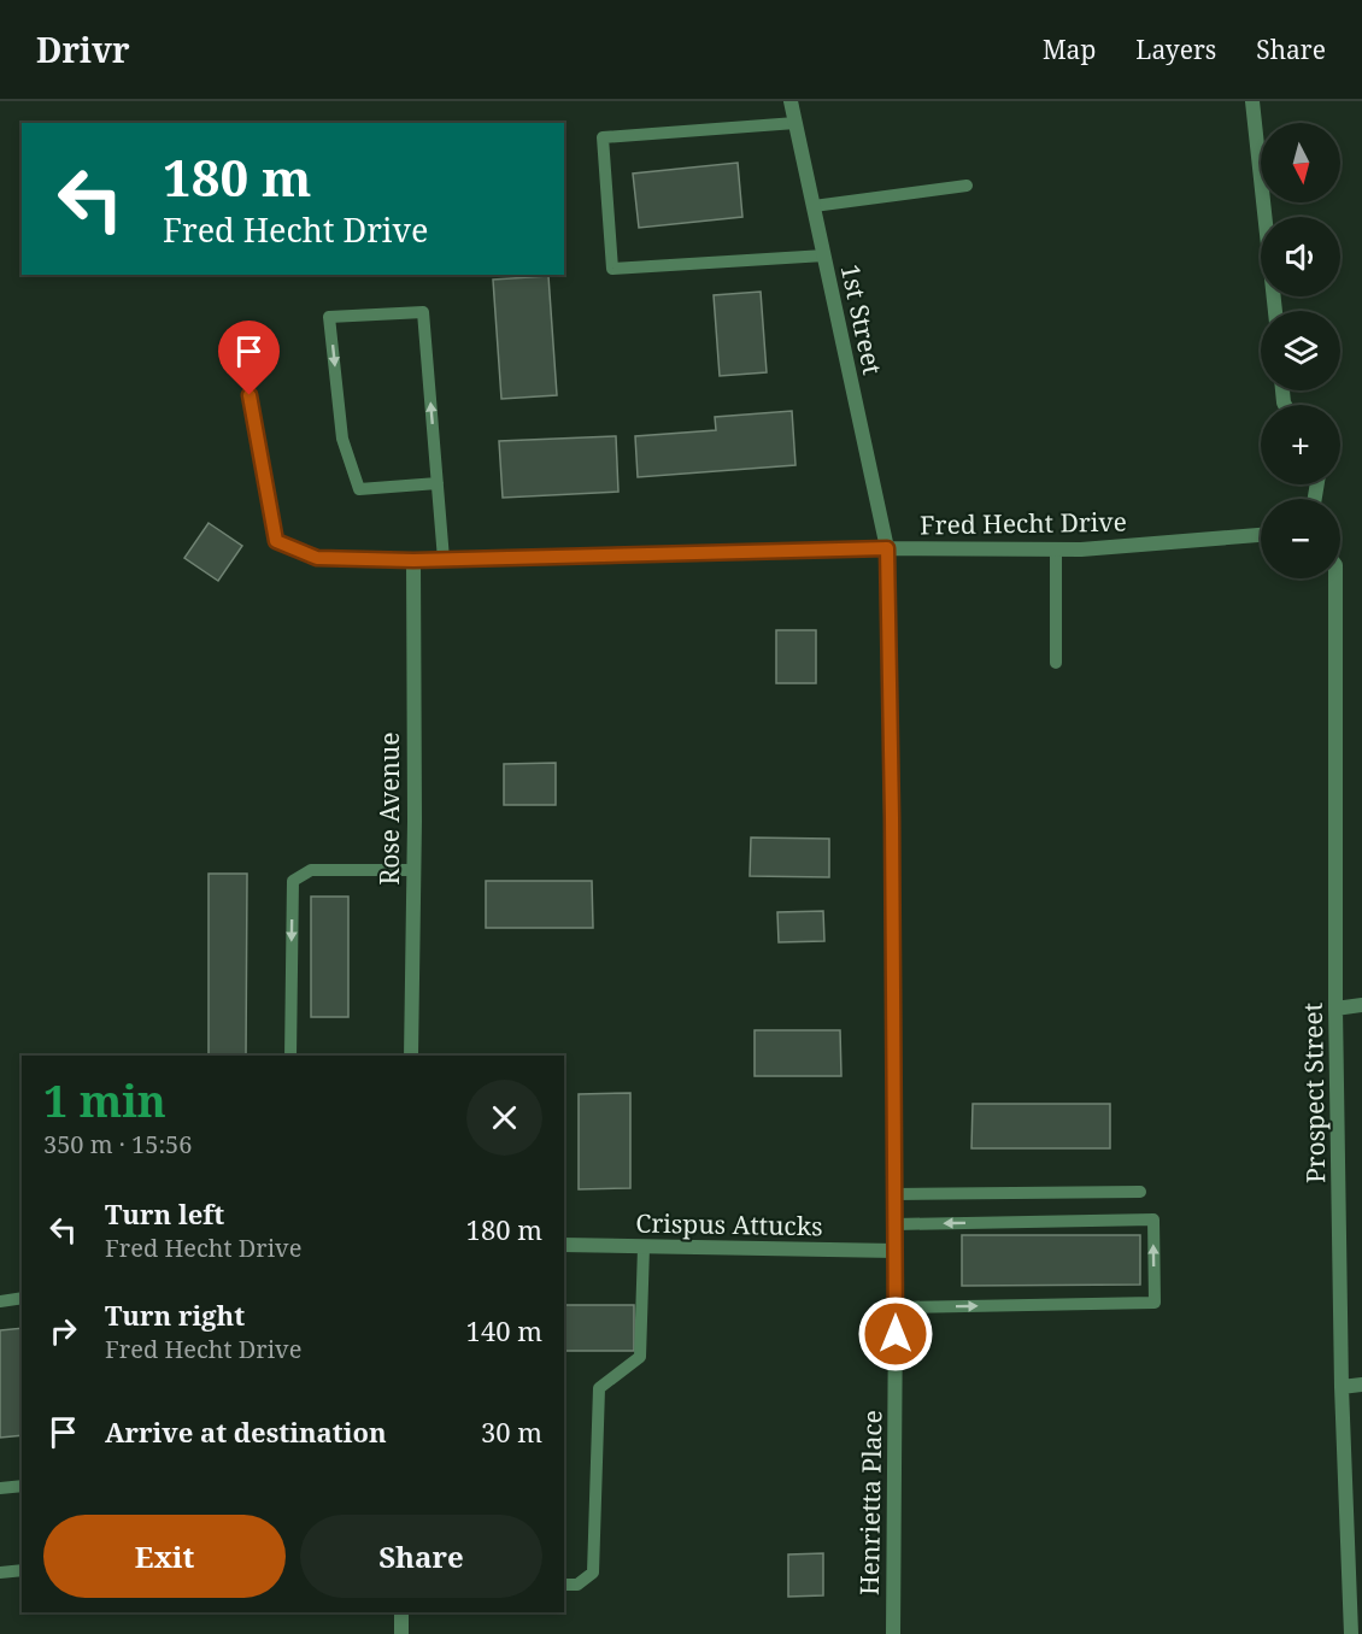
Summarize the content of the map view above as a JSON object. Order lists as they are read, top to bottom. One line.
{"streets":{"street":["1st Street","Fred Hecht Drive","Rose Avenue","Prospect Street","Crispus Attucks","Henrietta Place"]},"crossings":[["1st Street","Fred Hecht Drive"],["1st Street","Henrietta Place"],["Fred Hecht Drive","Rose Avenue"],["Fred Hecht Drive","Henrietta Place"],["Crispus Attucks","Henrietta Place"]],"north":"bottom","page":{"header":"Drivr","nav":["Map","Layers","Share"],"map_buttons":["+","−"],"turn":["180 m","Fred Hecht Drive"],"heading":["1 min","350 m · 15:56"],"list":[{"name":"Turn left","note":"Fred Hecht Drive","value":"180 m"},{"name":"Turn right","note":"Fred Hecht Drive","value":"140 m"},{"name":"Arrive at destination","value":"30 m"}],"buttons":["Exit","Share"]}}
